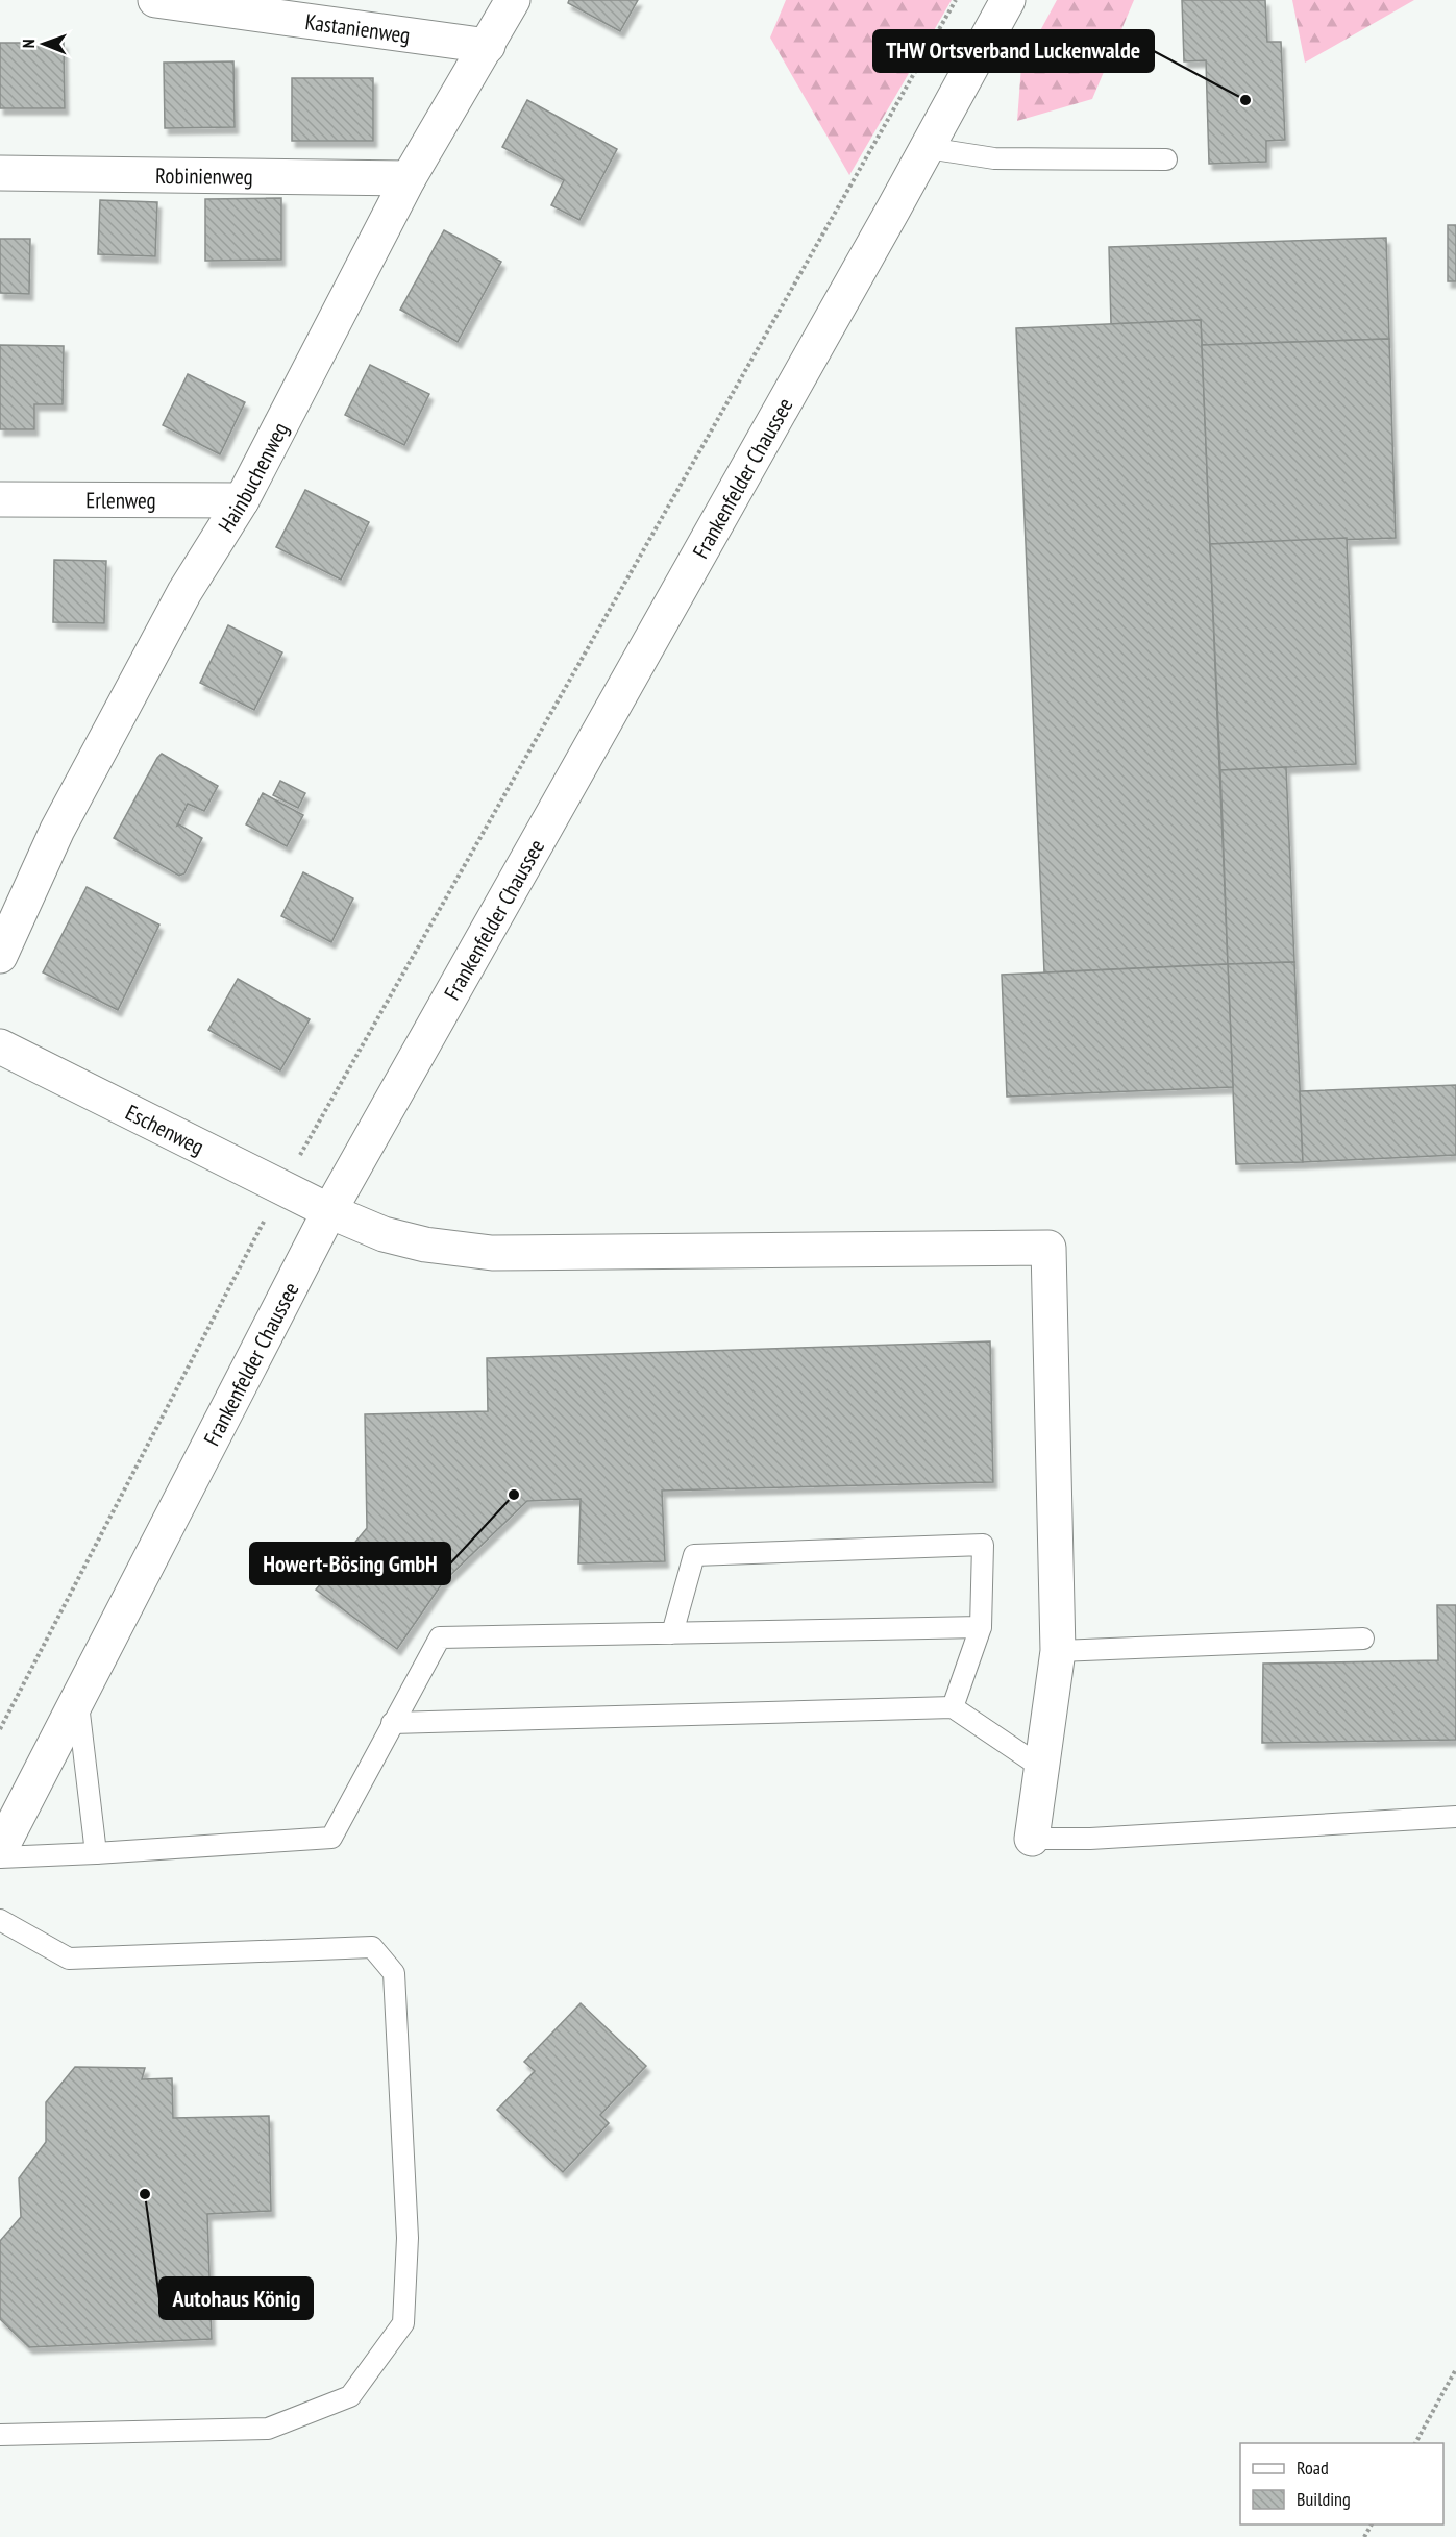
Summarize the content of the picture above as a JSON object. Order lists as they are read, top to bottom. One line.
{"streets":{"street":["Kastanienweg","Robinienweg","Hainbuchenweg","Frankenfelder Chaussee","Erlenweg","Eschenweg"]},"crossings":[["Kastanienweg","Hainbuchenweg"],["Robinienweg","Hainbuchenweg"],["Hainbuchenweg","Erlenweg"],["Frankenfelder Chaussee","Eschenweg"]],"places":["THW Ortsverband Luckenwalde","Howert-Bösing GmbH","Autohaus König"],"legend":["Road","Building"],"north":"left"}
